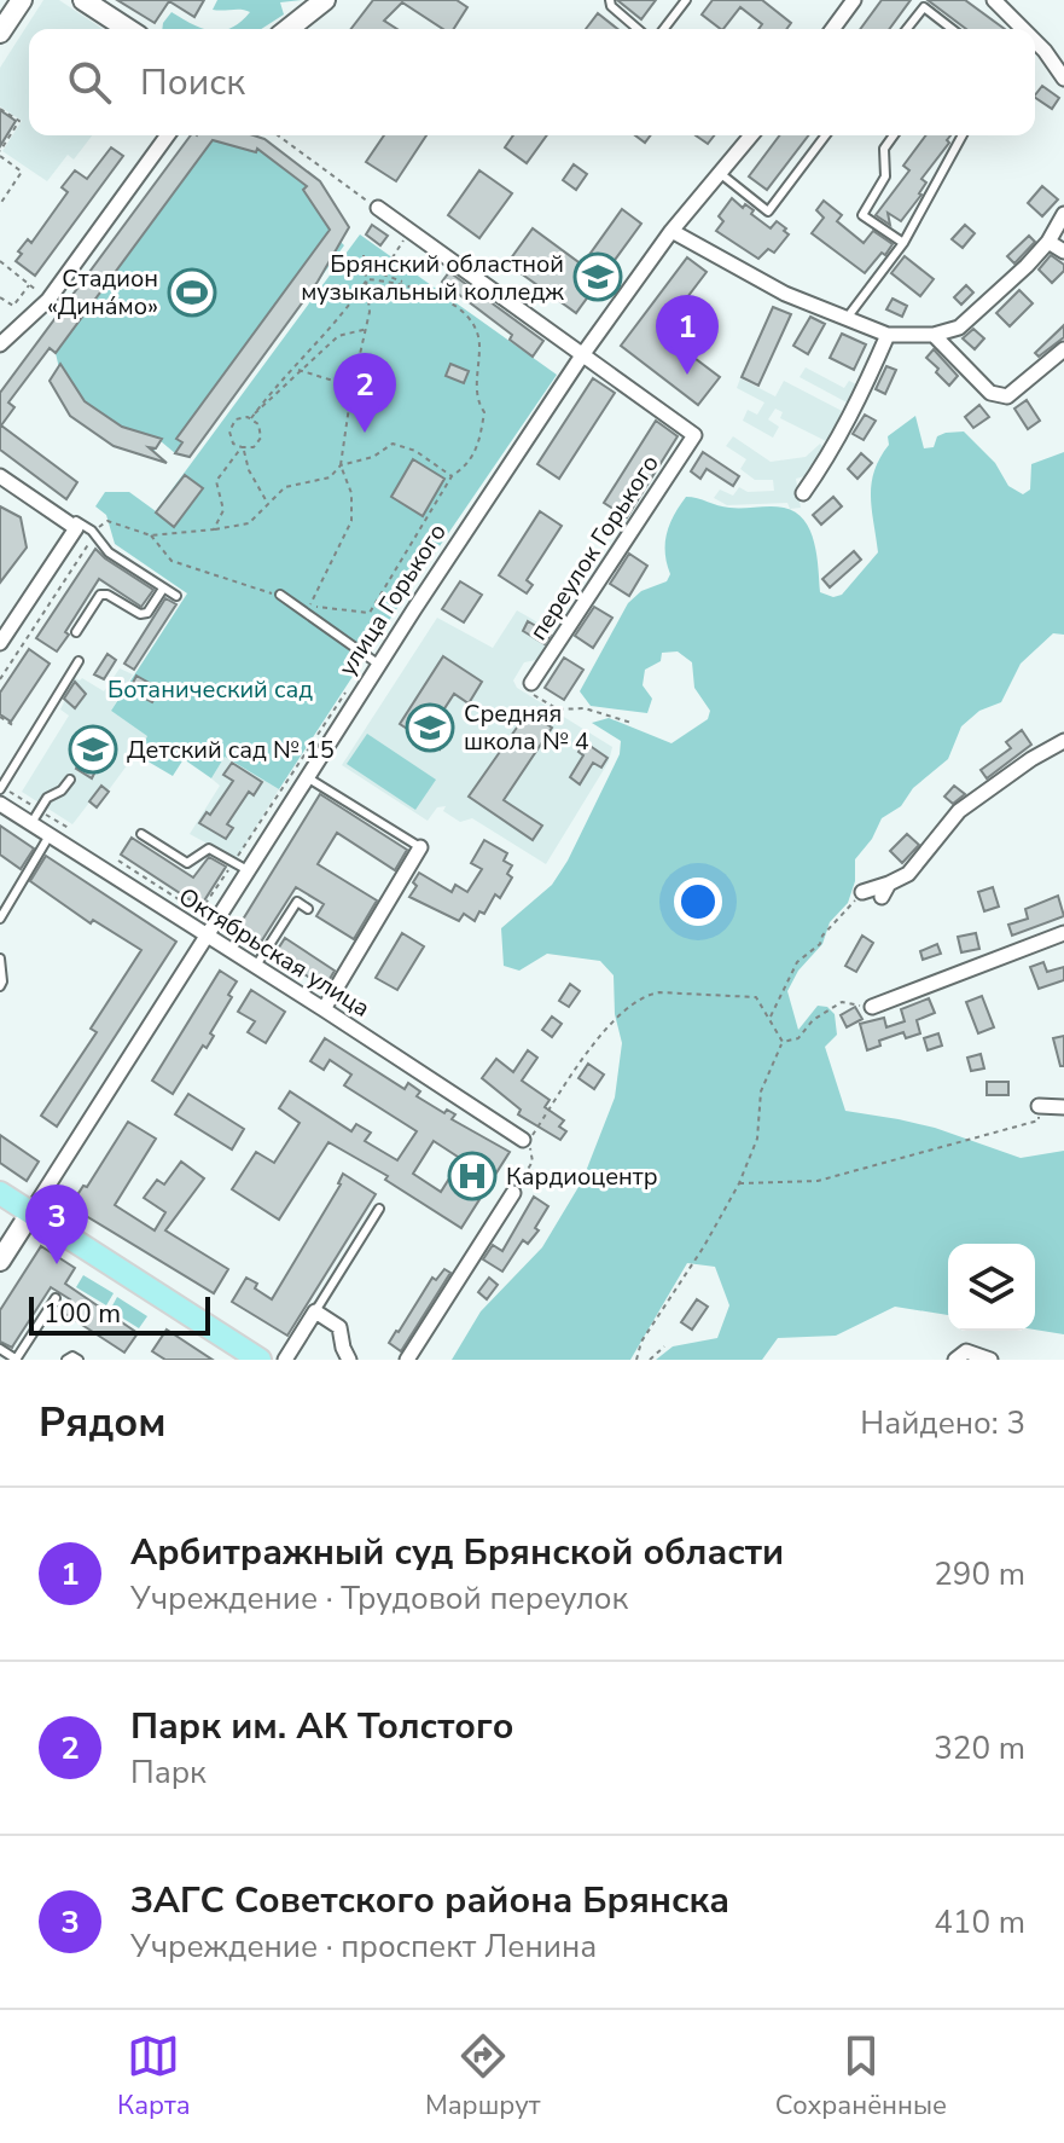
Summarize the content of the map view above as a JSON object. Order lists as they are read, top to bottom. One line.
{"streets":{"main road":["улица Горького"],"street":["переулок Горького","Октябрьская улица"]},"crossings":[["переулок Горького","улица Горького"],["улица Горького","Октябрьская улица"]],"parks":["Ботанический сад"],"places":{"school or university":["Брянский областной музыкальный колледж","Средняя школа № 4","Детский сад № 15"],"sports":["Стадион «Дина́мо»"],"hospital":["Кардиоцентр"]},"scale_bar":"100 m","page":{"search":"Поиск","pins":["1","2","3"],"scale":"100 m","heading":["Рядом","Найдено: 3"],"list":[{"mark":"1","name":"Арбитражный суд Брянской области","note":"Учреждение · Трудовой переулок","value":"290 m"},{"mark":"2","name":"Парк им. АК Толстого","note":"Парк","value":"320 m"},{"mark":"3","name":"ЗАГС Советского района Брянска","note":"Учреждение · проспект Ленина","value":"410 m"}],"nav":["Карта","Маршрут","Сохранённые"]}}
